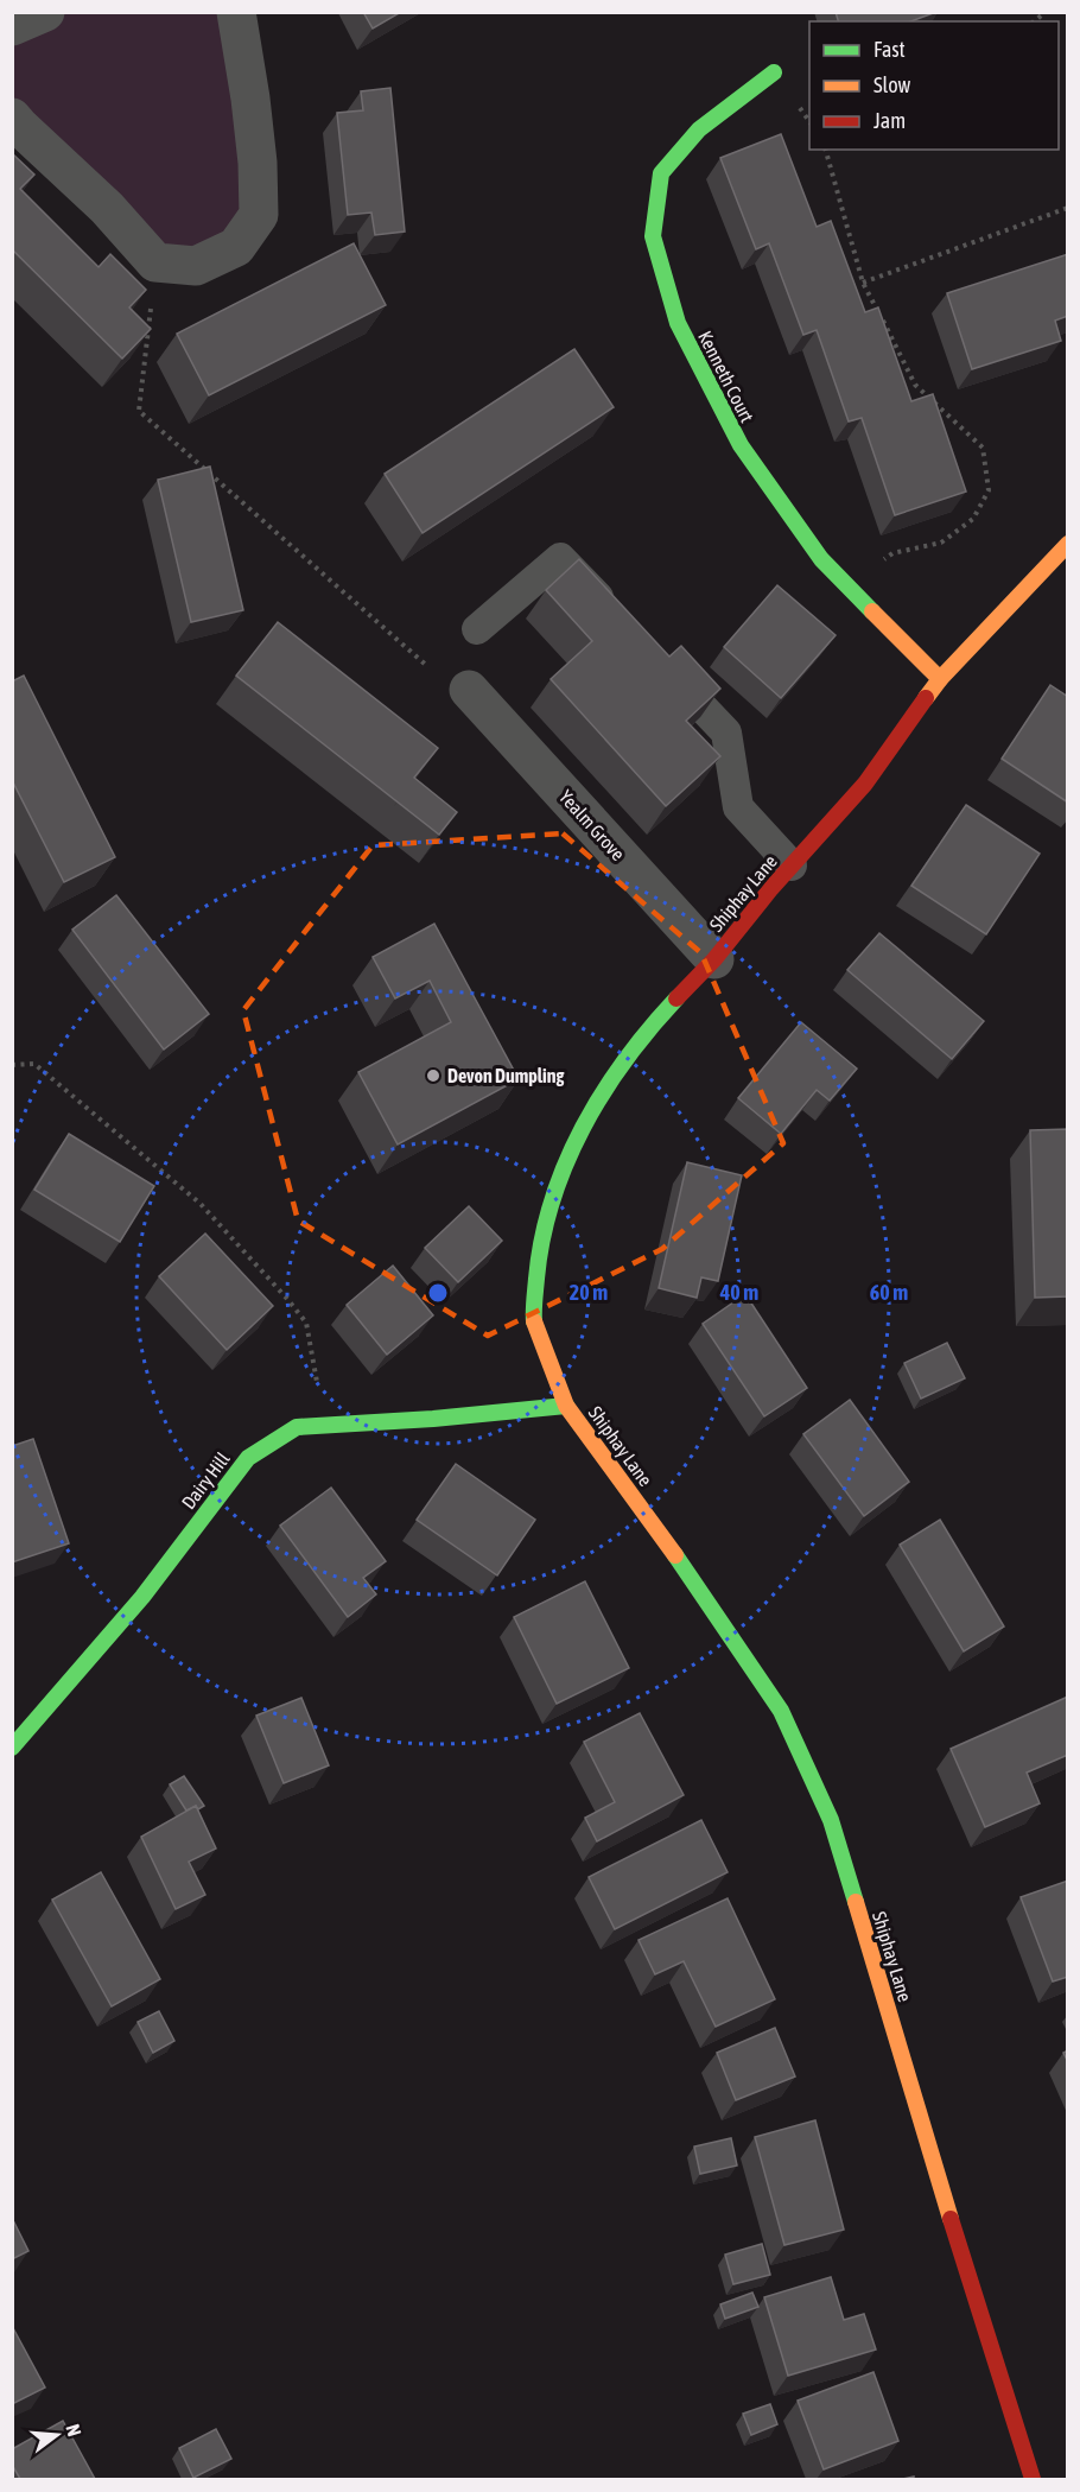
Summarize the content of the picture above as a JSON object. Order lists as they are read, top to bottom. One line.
{"streets":{"street":["Kenneth Court","Yealm Grove","Shiphay Lane","Dairy Hill"]},"crossings":[["Kenneth Court","Shiphay Lane"],["Yealm Grove","Shiphay Lane"],["Shiphay Lane","Dairy Hill"]],"places":["Devon Dumpling"],"legend":["Fast","Slow","Jam"],"north":"right","rings":["20 m","40 m","60 m"]}
